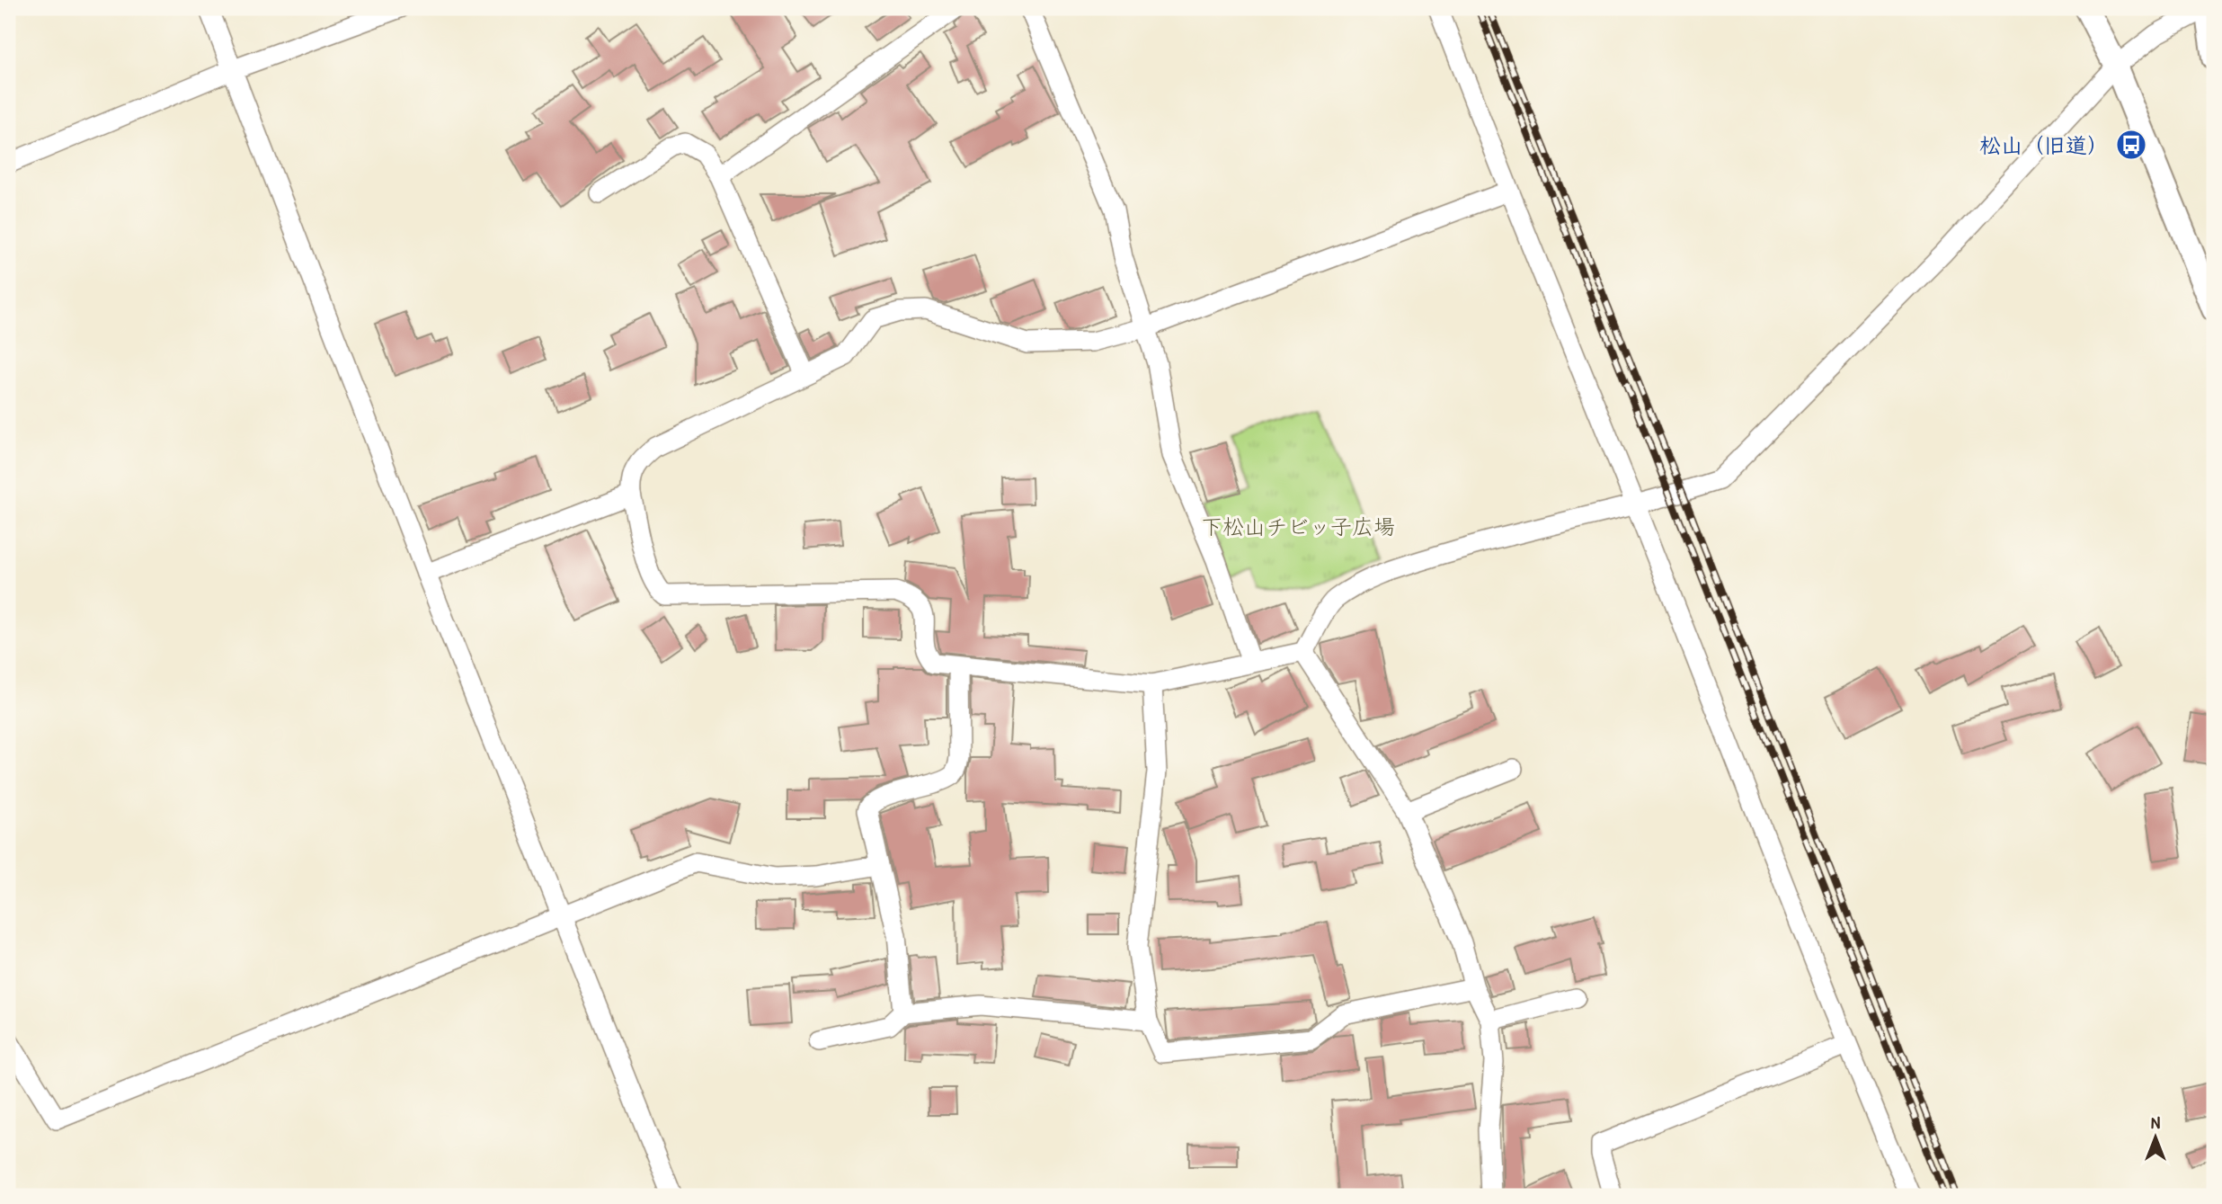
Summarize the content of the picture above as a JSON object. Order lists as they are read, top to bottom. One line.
{"parks":["下松山チビッ子広場"],"places":{"bus stop":["松山（旧道）"]},"north":"top"}
